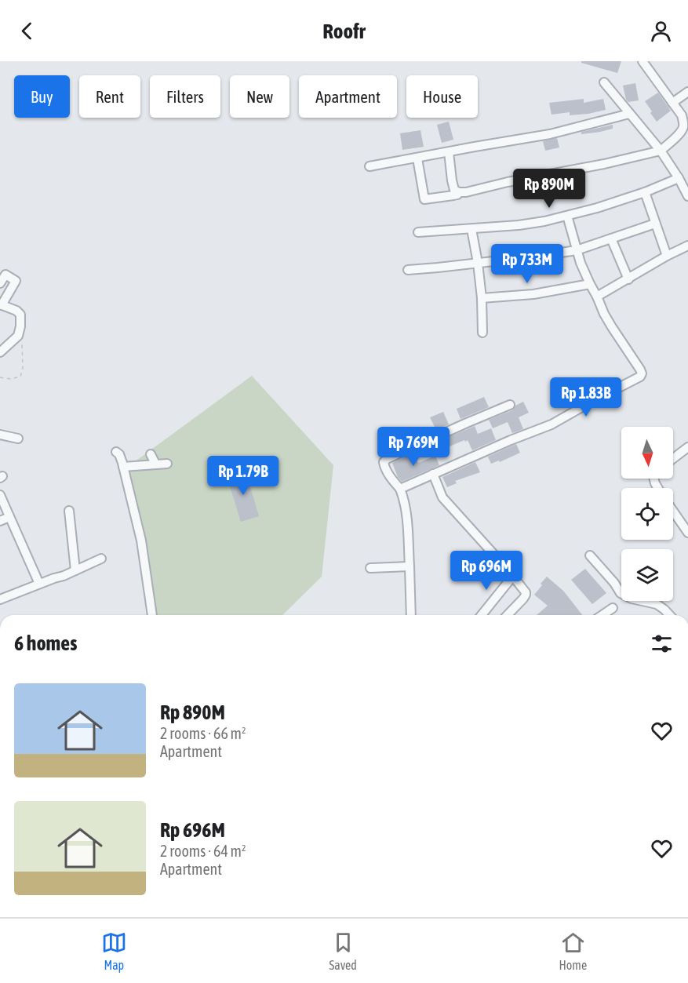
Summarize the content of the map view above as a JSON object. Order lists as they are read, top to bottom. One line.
{"north":"bottom","page":{"header":"Roofr","chip":["Buy","Rent","Filters","New","Apartment","House"],"price":["Rp 890M","Rp 733M","Rp 1.83B","Rp 769M","Rp 1.79B","Rp 696M"],"heading":"6 homes","list":[{"name":"Rp 890M","note":"2 rooms · 66 m² · Apartment"},{"name":"Rp 696M","note":"2 rooms · 64 m² · Apartment"}],"tabs":["Map","Saved","Home"]}}
